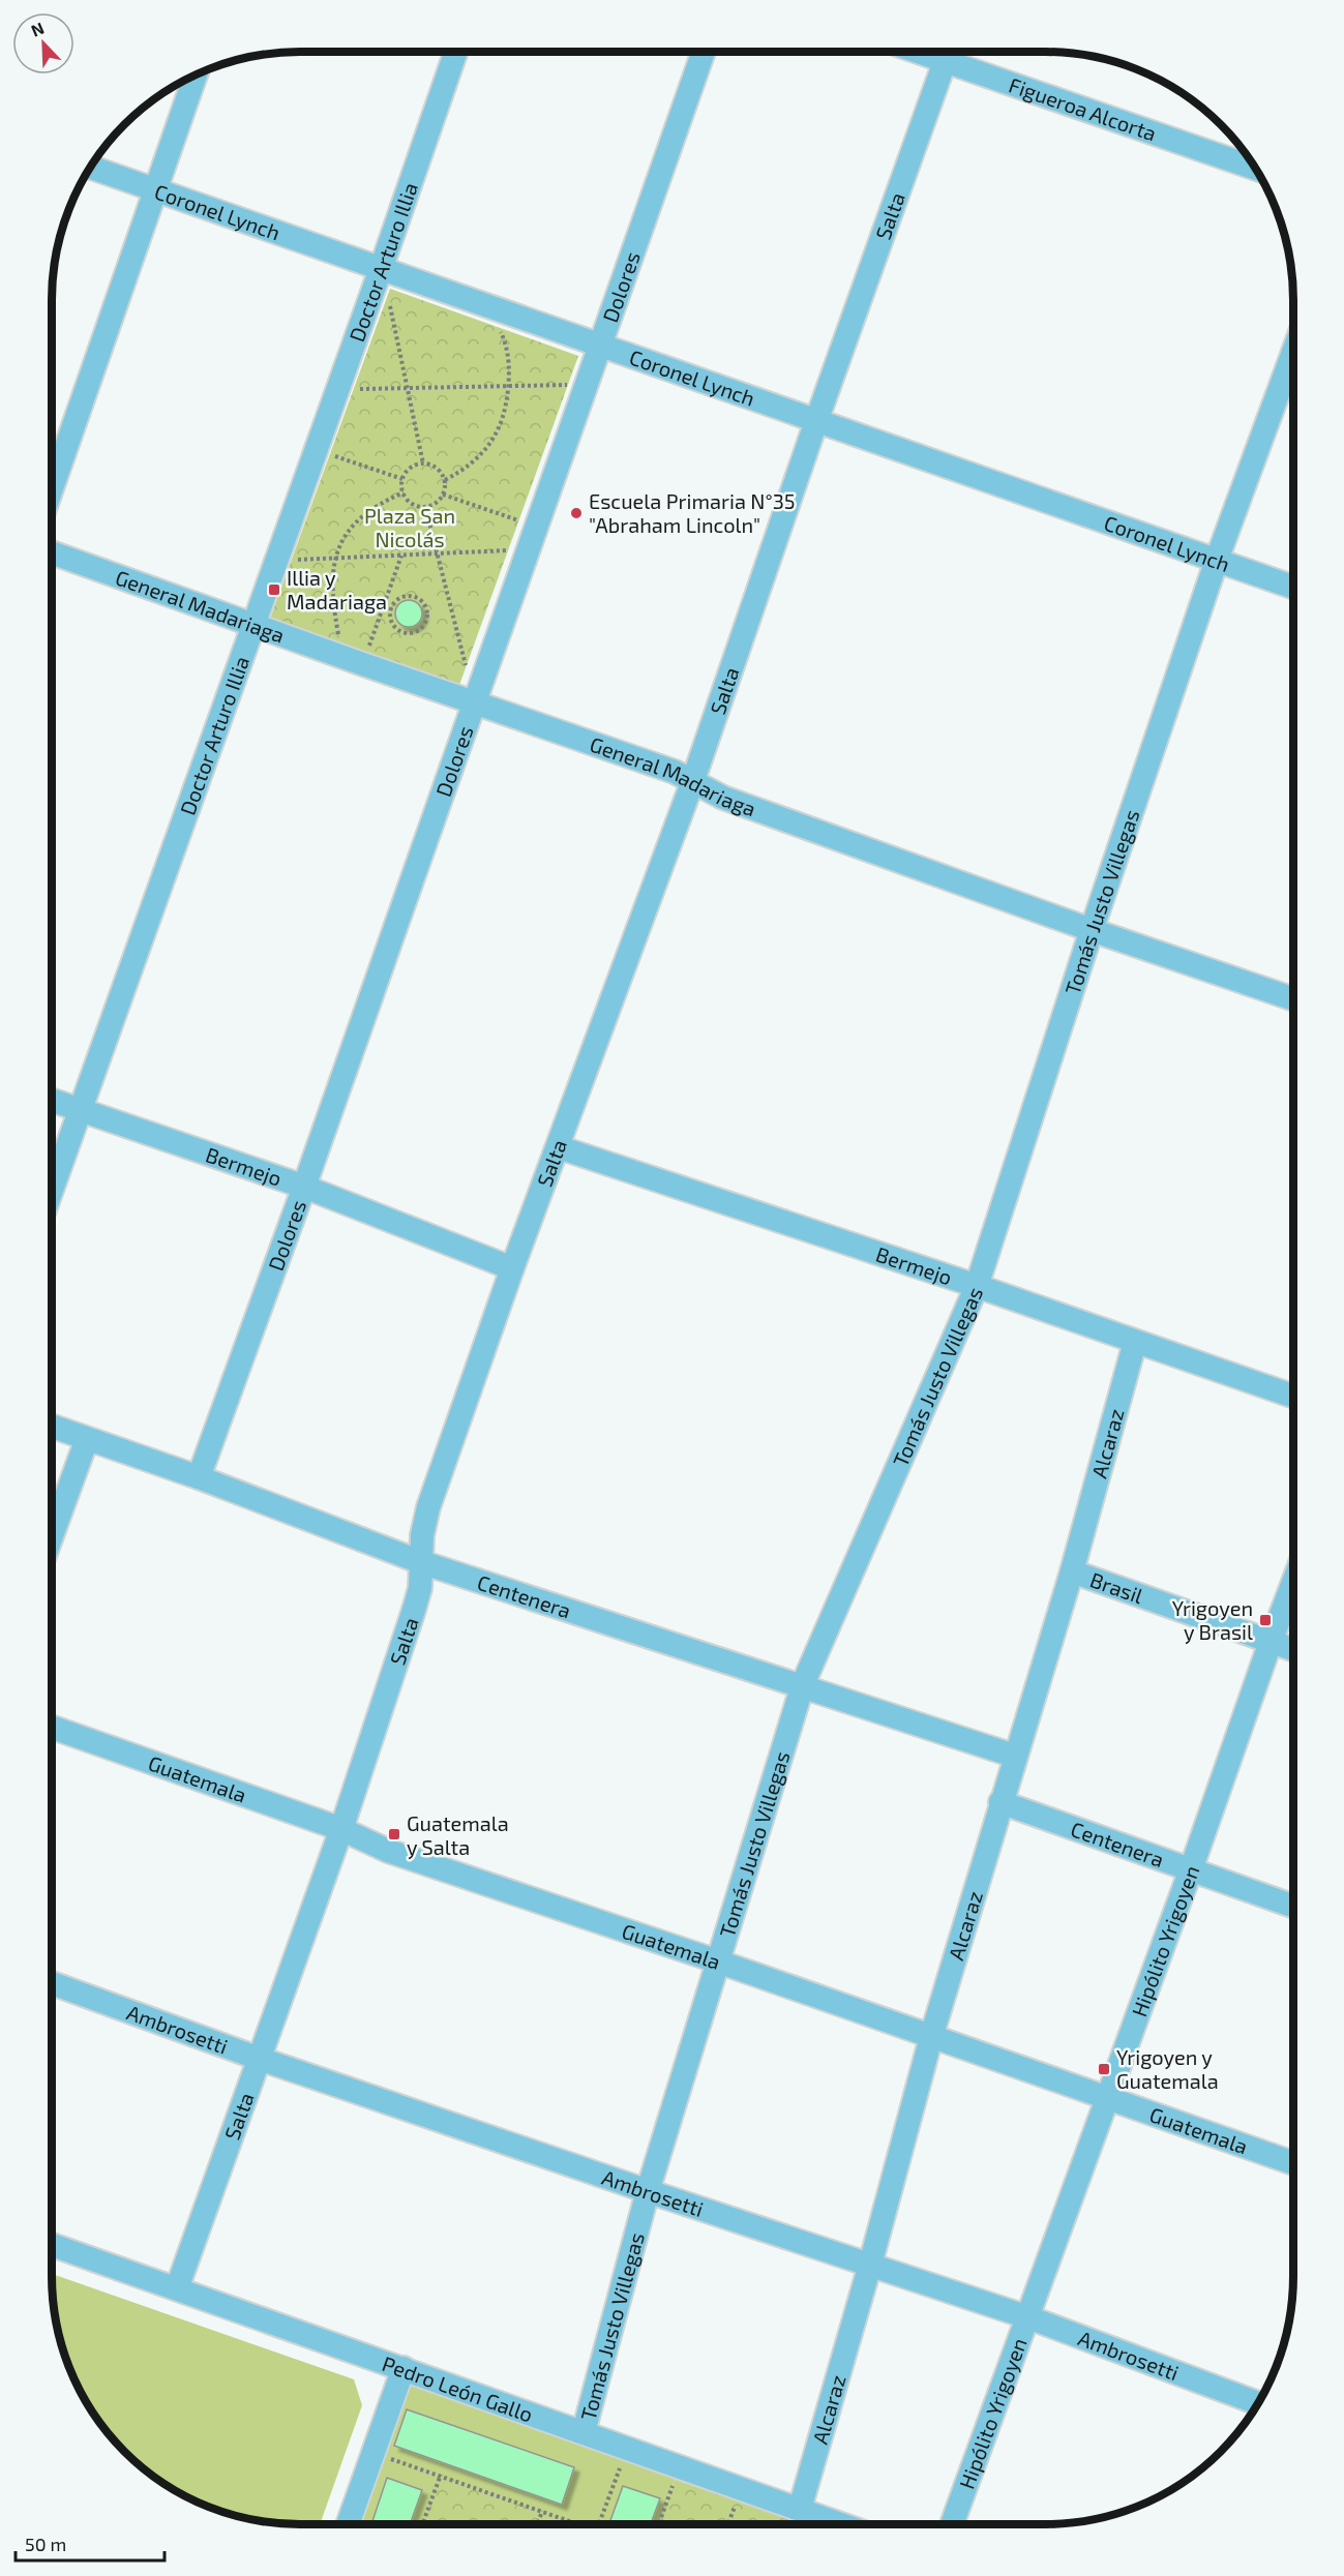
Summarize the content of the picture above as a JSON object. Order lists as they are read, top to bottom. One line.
{"streets":{"street":["Figueroa Alcorta","Coronel Lynch","Salta","Doctor Arturo Illia","Dolores","General Madariaga","Tomás Justo Villegas","Bermejo","Alcaraz","Brasil","Centenera","Guatemala","Hipólito Yrigoyen","Ambrosetti","Pedro León Gallo"]},"crossings":[["Figueroa Alcorta","Salta"],["Coronel Lynch","Salta"],["Coronel Lynch","Doctor Arturo Illia"],["Coronel Lynch","Dolores"],["Coronel Lynch","Tomás Justo Villegas"],["Salta","General Madariaga"],["Salta","Bermejo"],["Salta","Centenera"],["Salta","Guatemala"],["Salta","Ambrosetti"],["Salta","Pedro León Gallo"],["Doctor Arturo Illia","General Madariaga"],["Doctor Arturo Illia","Bermejo"],["Dolores","General Madariaga"],["Dolores","Bermejo"],["Dolores","Centenera"],["General Madariaga","Tomás Justo Villegas"],["Tomás Justo Villegas","Bermejo"],["Tomás Justo Villegas","Centenera"],["Tomás Justo Villegas","Guatemala"],["Tomás Justo Villegas","Ambrosetti"],["Tomás Justo Villegas","Pedro León Gallo"],["Bermejo","Alcaraz"],["Alcaraz","Brasil"],["Alcaraz","Centenera"],["Alcaraz","Guatemala"],["Alcaraz","Ambrosetti"],["Alcaraz","Pedro León Gallo"],["Brasil","Hipólito Yrigoyen"],["Centenera","Hipólito Yrigoyen"],["Guatemala","Hipólito Yrigoyen"],["Hipólito Yrigoyen","Ambrosetti"]],"parks":["Plaza San Nicolás"],"places":{"other":["Escuela Primaria N°35 \"Abraham Lincoln\""],"transit":["Illia y Madariaga","Yrigoyen y Brasil","Guatemala y Salta","Yrigoyen y Guatemala"]},"scale_bar":"50 m","north":"top left"}
